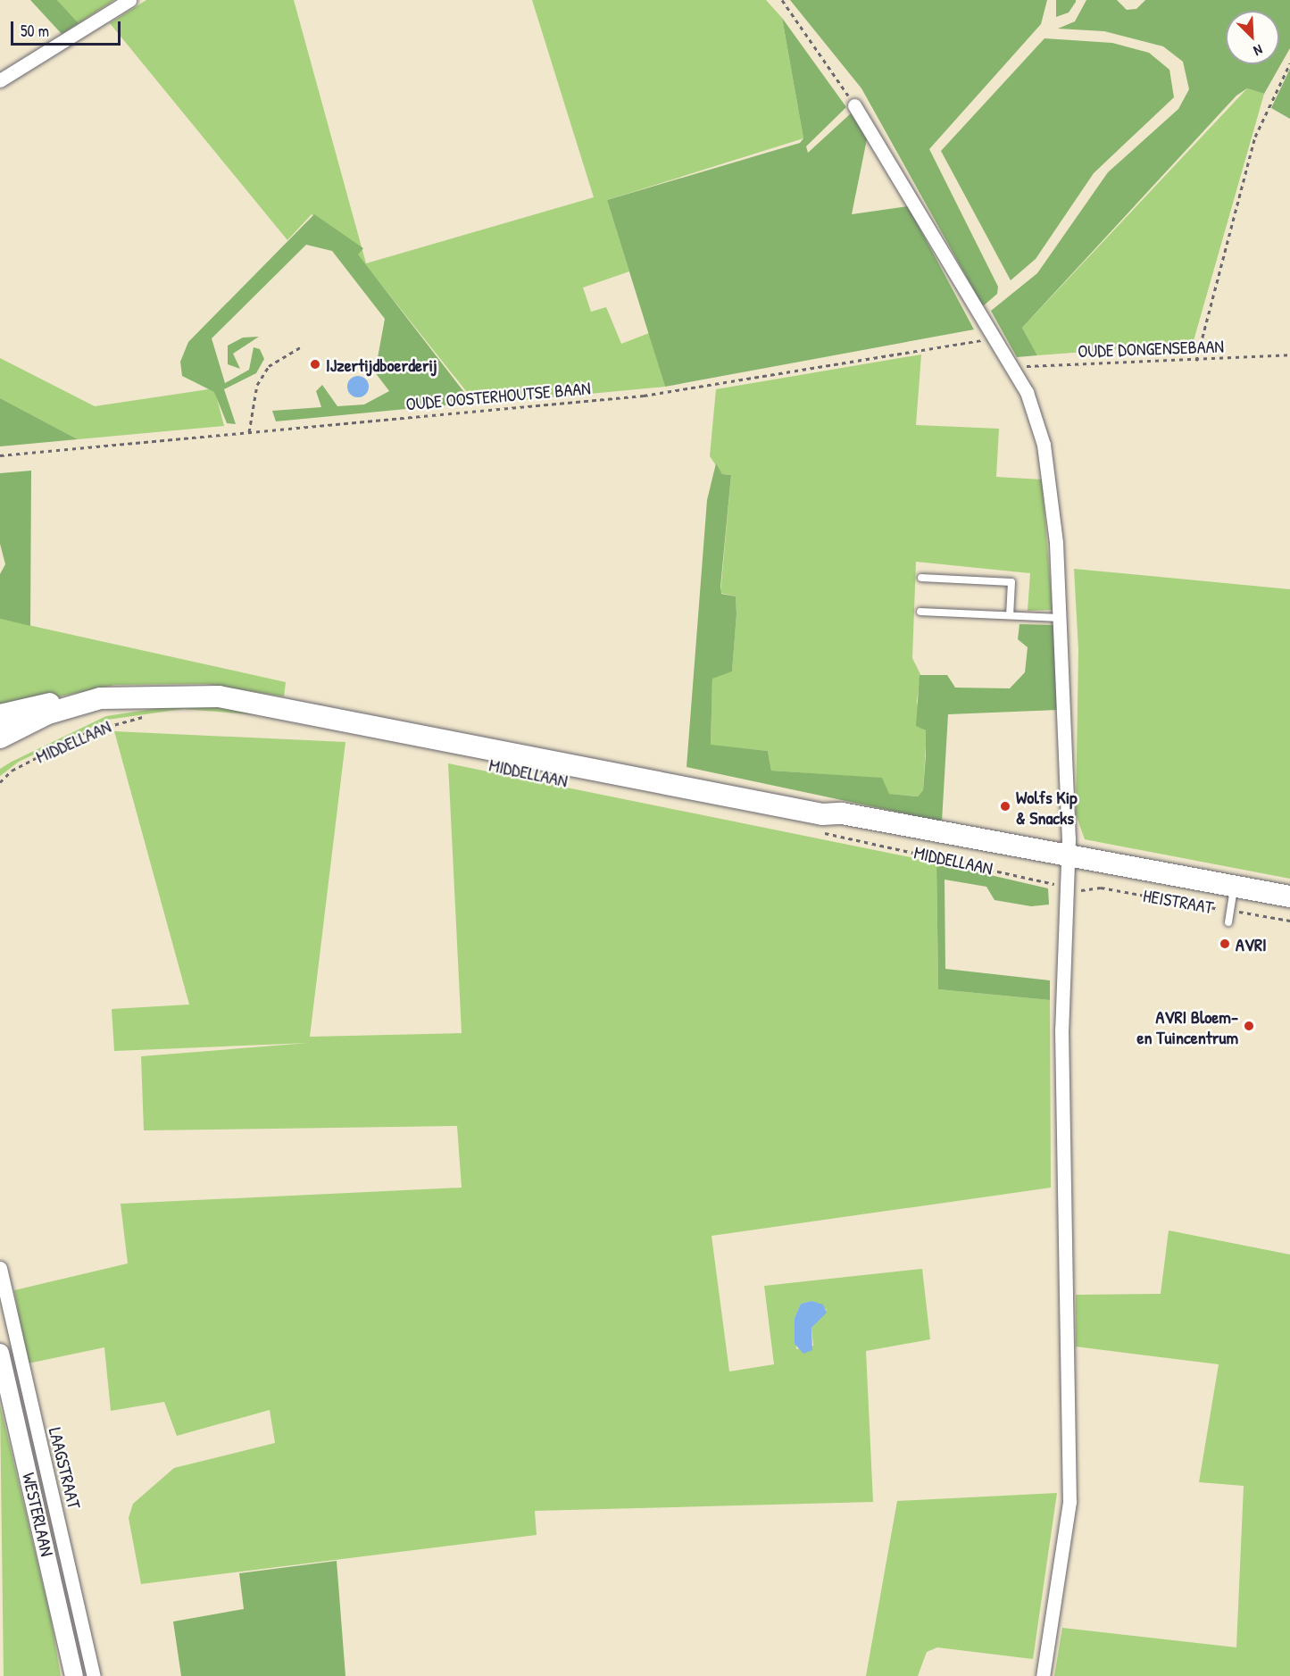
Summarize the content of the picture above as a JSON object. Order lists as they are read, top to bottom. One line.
{"streets":{"main road":["MIDDELLAAN","HEISTRAAT"],"street":["LAAGSTRAAT","WESTERLAAN"],"path":["OUDE DONGENSEBAAN","OUDE OOSTERHOUTSE BAAN"]},"crossings":[["MIDDELLAAN","HEISTRAAT"]],"places":["IJzertijdboerderij","Wolfs Kip & Snacks","AVRI","AVRI Bloem- en Tuincentrum"],"scale_bar":"50 m","north":"bottom right"}
